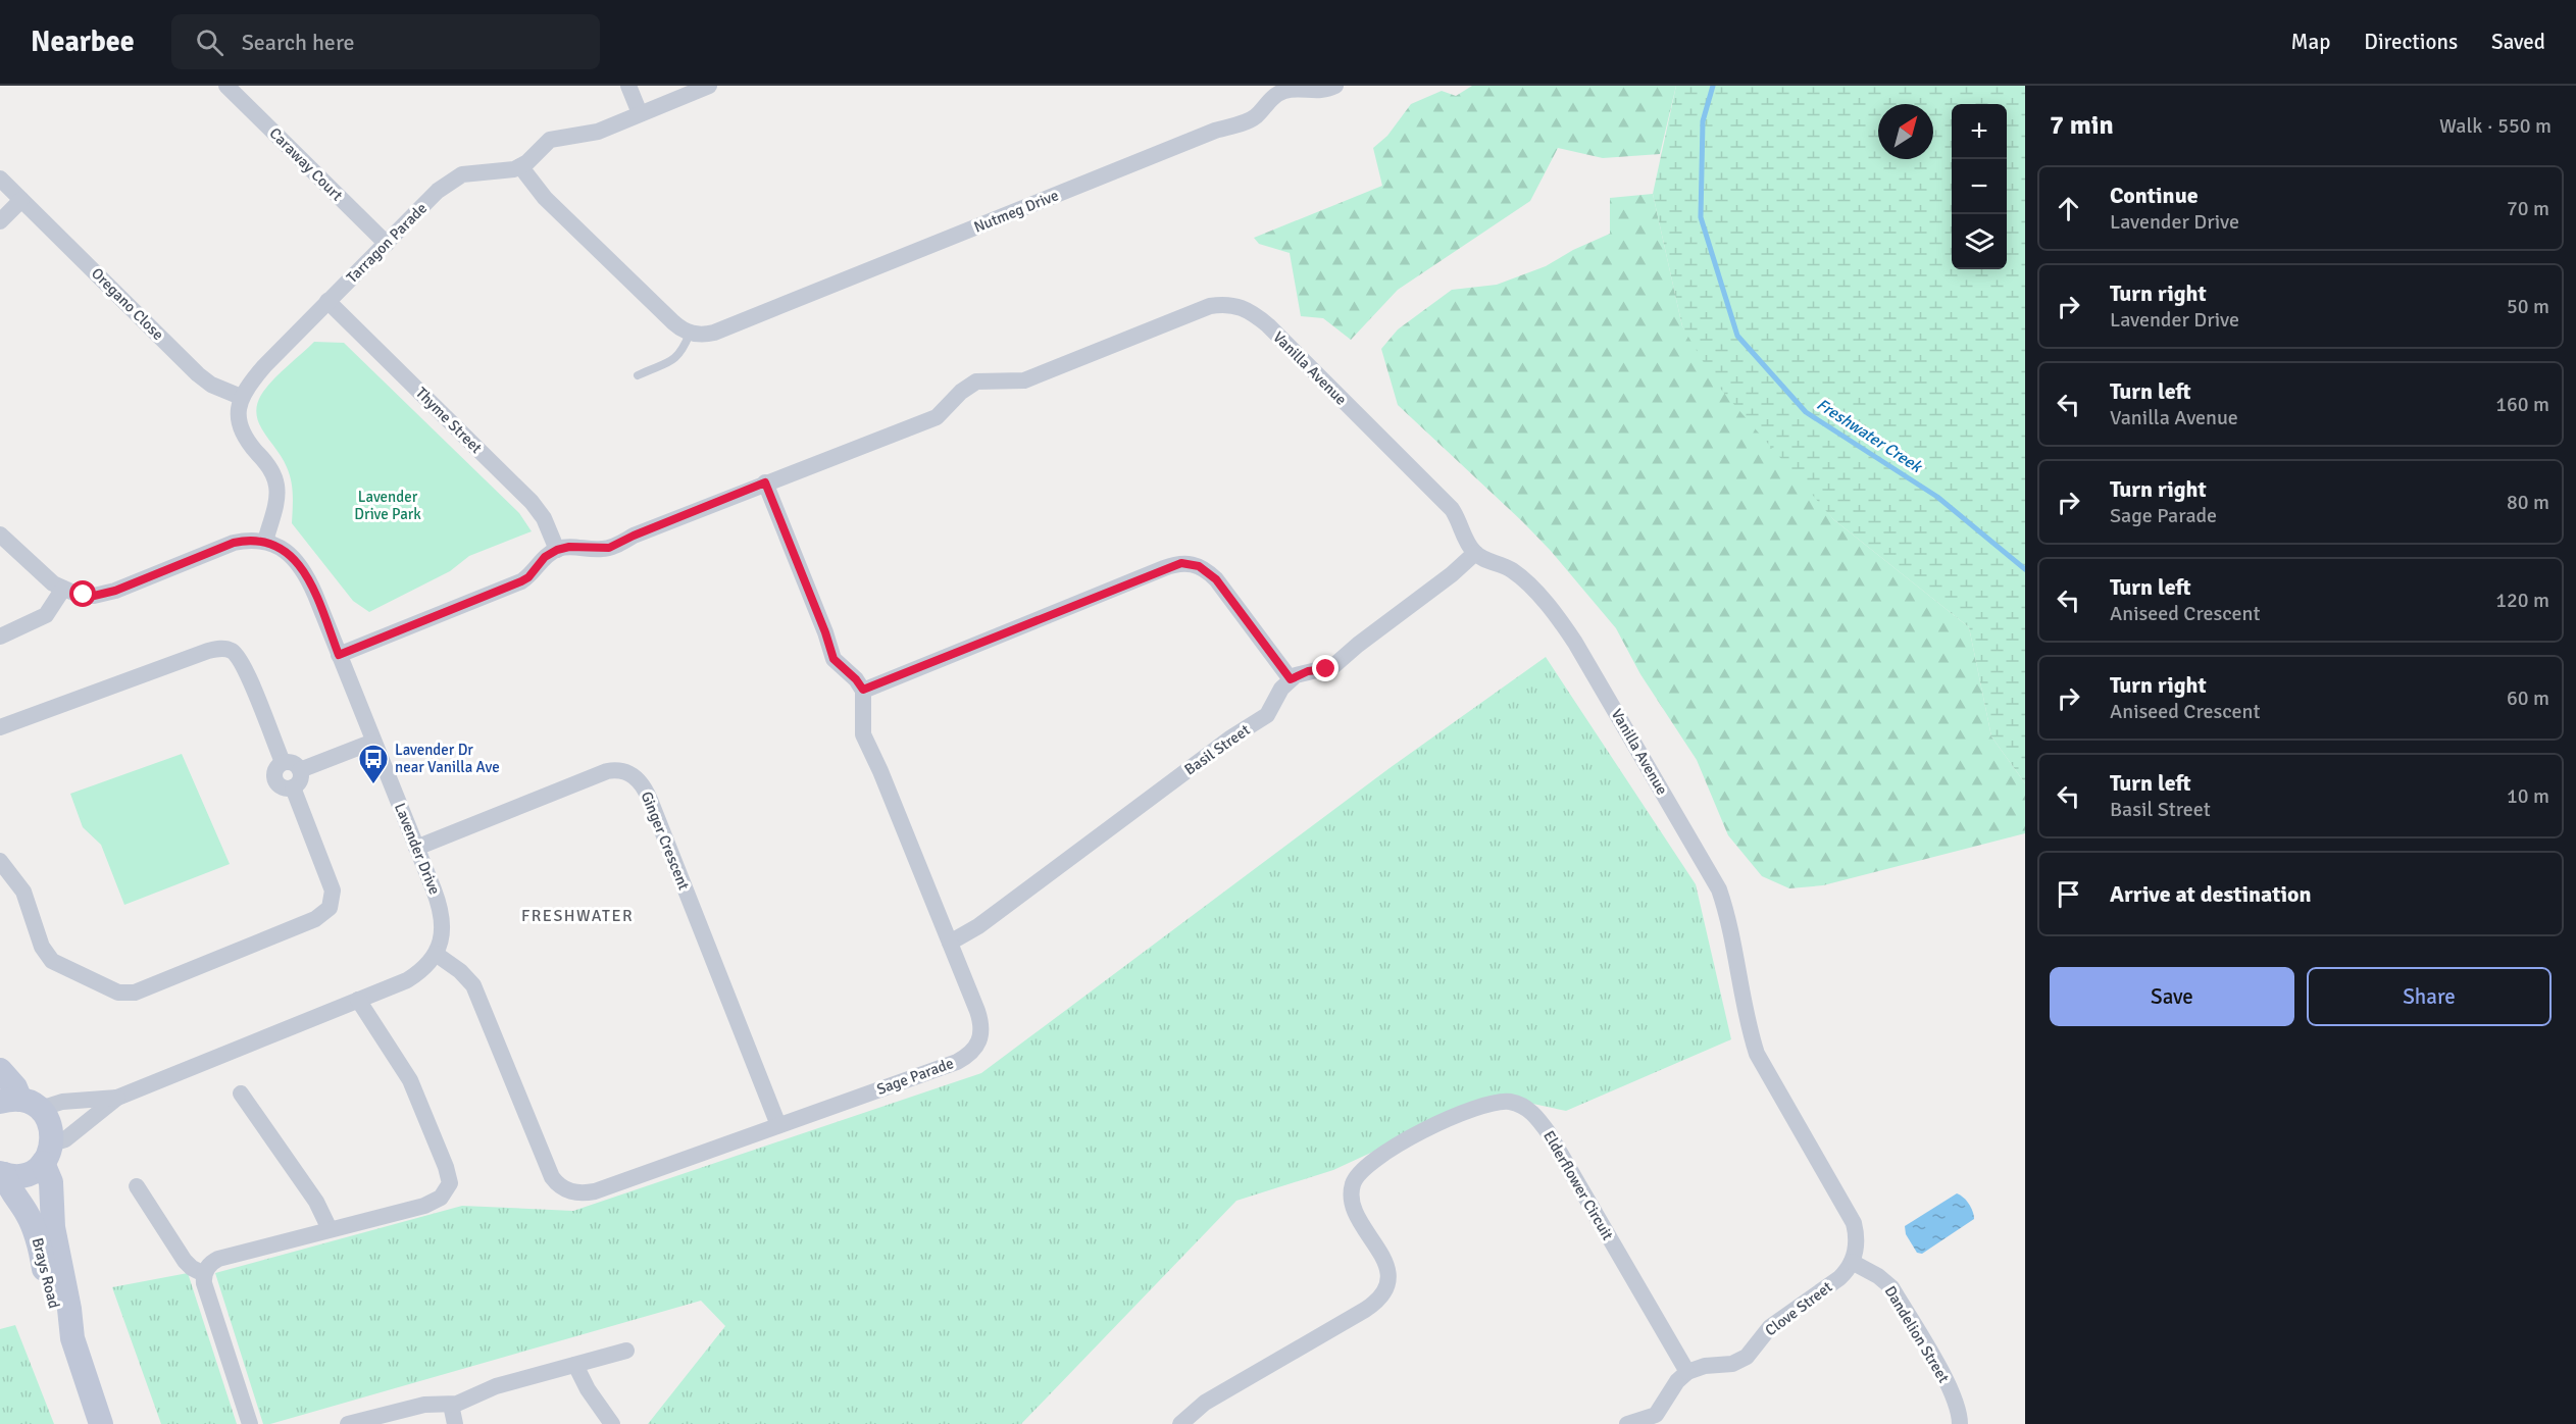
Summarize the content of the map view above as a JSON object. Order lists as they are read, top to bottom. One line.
{"streets":{"main road":["Brays Road"],"street":["Caraway Court","Nutmeg Drive","Tarragon Parade","Oregano Close","Vanilla Avenue","Thyme Street","Basil Street","Ginger Crescent","Lavender Drive","Sage Parade","Elderflower Circuit","Clove Street","Dandelion Street"]},"crossings":[["Caraway Court","Tarragon Parade"],["Tarragon Parade","Oregano Close"],["Tarragon Parade","Thyme Street"],["Vanilla Avenue","Thyme Street"],["Vanilla Avenue","Clove Street"],["Vanilla Avenue","Dandelion Street"],["Basil Street","Sage Parade"],["Ginger Crescent","Lavender Drive"],["Ginger Crescent","Sage Parade"],["Lavender Drive","Sage Parade"],["Elderflower Circuit","Clove Street"],["Clove Street","Dandelion Street"]],"districts":["FRESHWATER"],"water":["Freshwater Creek"],"parks":["Lavender Drive Park"],"places":{"bus stop":["Lavender Dr near Vanilla Ave"]},"north":"top right","page":{"header":"Nearbee","search":"Search here","nav":["Map","Directions","Saved"],"heading":["7 min","Walk · 550 m"],"map_buttons":["+","−"],"list":[["Continue","Lavender Drive","70 m"],["Turn right","Lavender Drive","50 m"],["Turn left","Vanilla Avenue","160 m"],["Turn right","Sage Parade","80 m"],["Turn left","Aniseed Crescent","120 m"],["Turn right","Aniseed Crescent","60 m"],["Turn left","Basil Street","10 m"],"Arrive at destination"],"buttons":["Save","Share"]}}
